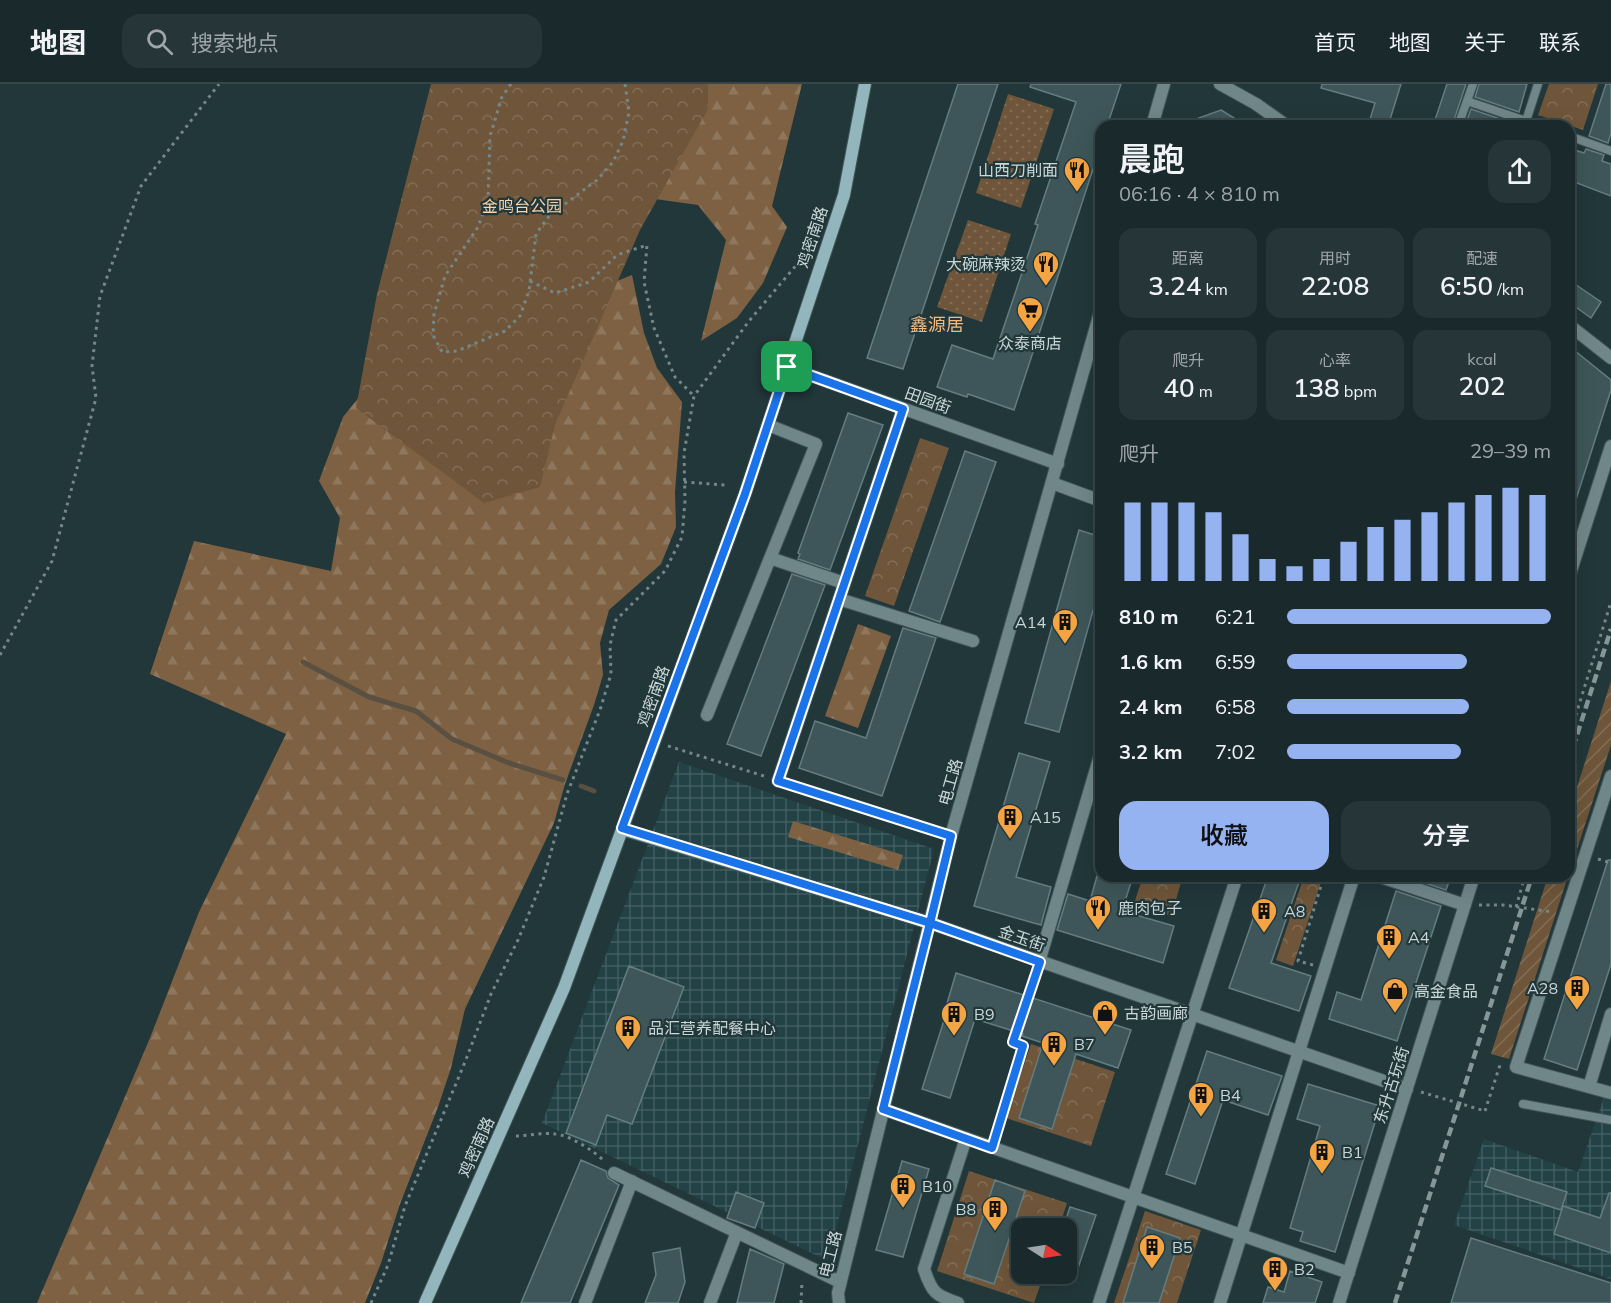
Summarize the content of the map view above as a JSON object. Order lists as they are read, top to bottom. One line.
{"streets":{"main road":["鸡密南路","金玉街"],"street":["田园街","电工路","东升古玩街"]},"crossings":[["鸡密南路","田园街"],["鸡密南路","金玉街"],["田园街","电工路"],["电工路","金玉街"],["金玉街","东升古玩街"]],"districts":["鑫源居"],"parks":["金鸣台公园"],"places":{"restaurant":["山西刀削面","大碗麻辣烫","鹿肉包子"],"supermarket":["众泰商店"],"building":["A14","A15","A8","A4","A28","B9","品汇营养配餐中心","B7","B4","B1","B10","B8","B5","B2"],"shop":["高金食品","古韵画廊"]},"north":"right","page":{"header":"地图","search":"搜索地点","nav":["首页","地图","关于","联系"],"heading":["晨跑","06:16 · 4 × 810 m"],"stats":[["距离","3.24 km"],["用时","22:08"],["配速","6:50 /km"],["爬升","40 m"],["心率","138 bpm"],["kcal","202"]],"chart":["爬升","29–39 m"],"list":[{"name":"810 m","note":"6:21"},{"name":"1.6 km","note":"6:59"},{"name":"2.4 km","note":"6:58"},{"name":"3.2 km","note":"7:02"}],"buttons":["收藏","分享"]}}
